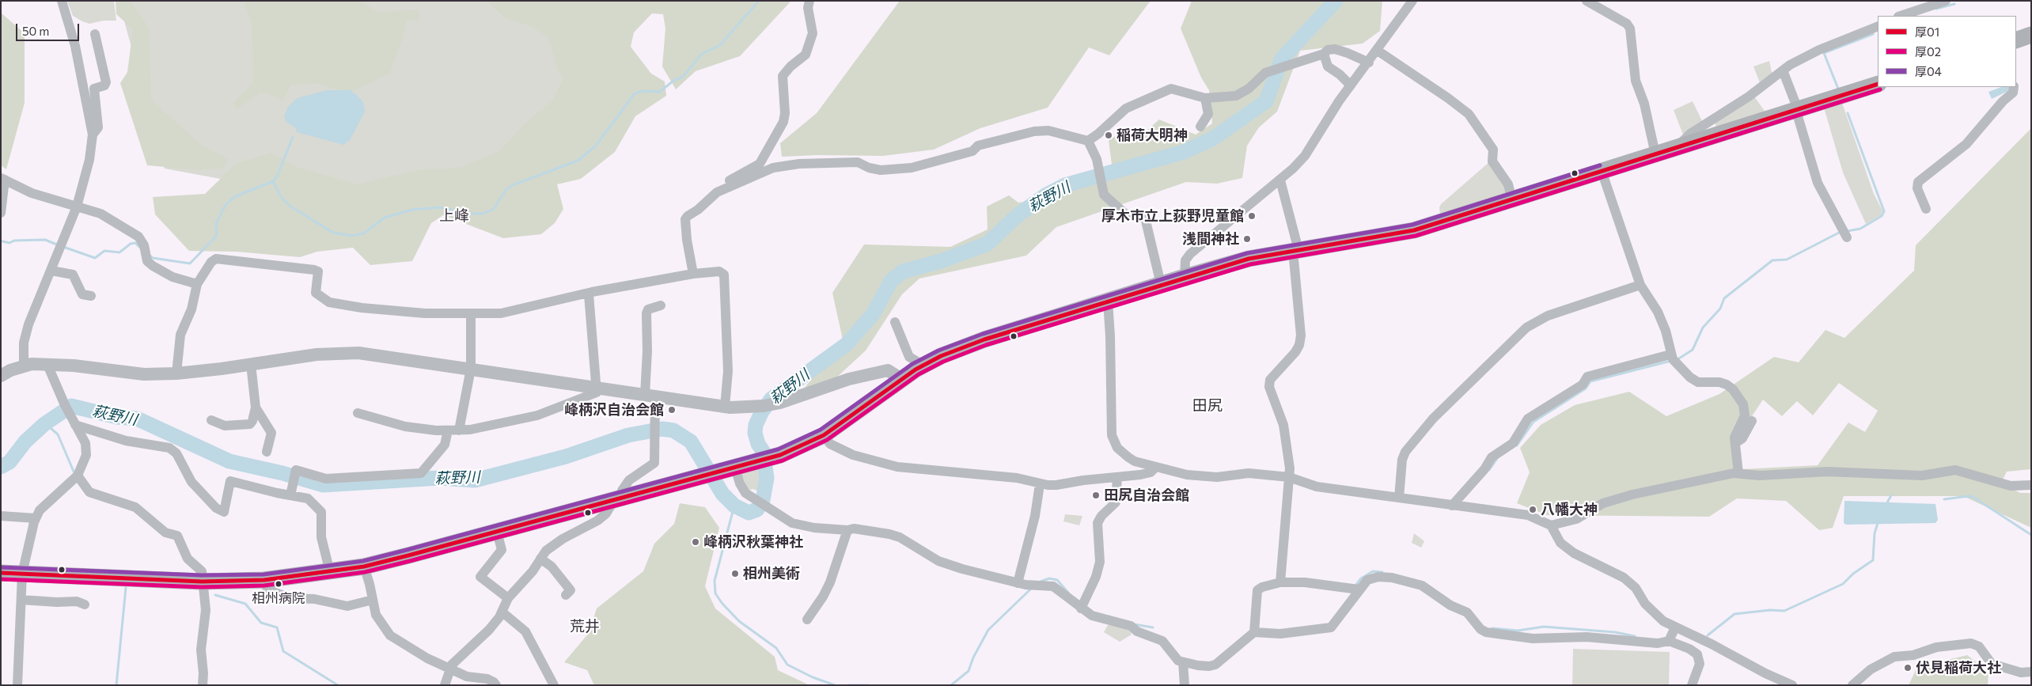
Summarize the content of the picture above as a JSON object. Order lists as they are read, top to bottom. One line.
{"districts":["上峰","田尻","荒井"],"water":["萩野川"],"places":["稲荷大明神","厚木市立上荻野児童館","浅間神社","峰柄沢自治会館","田尻自治会館","八幡大神","峰柄沢秋葉神社","相州美術","相州病院","伏見稲荷大社"],"lines":["transit line 厚01","transit line 厚02","transit line 厚04"],"legend":["厚01","厚02","厚04"],"scale_bar":"50 m"}
